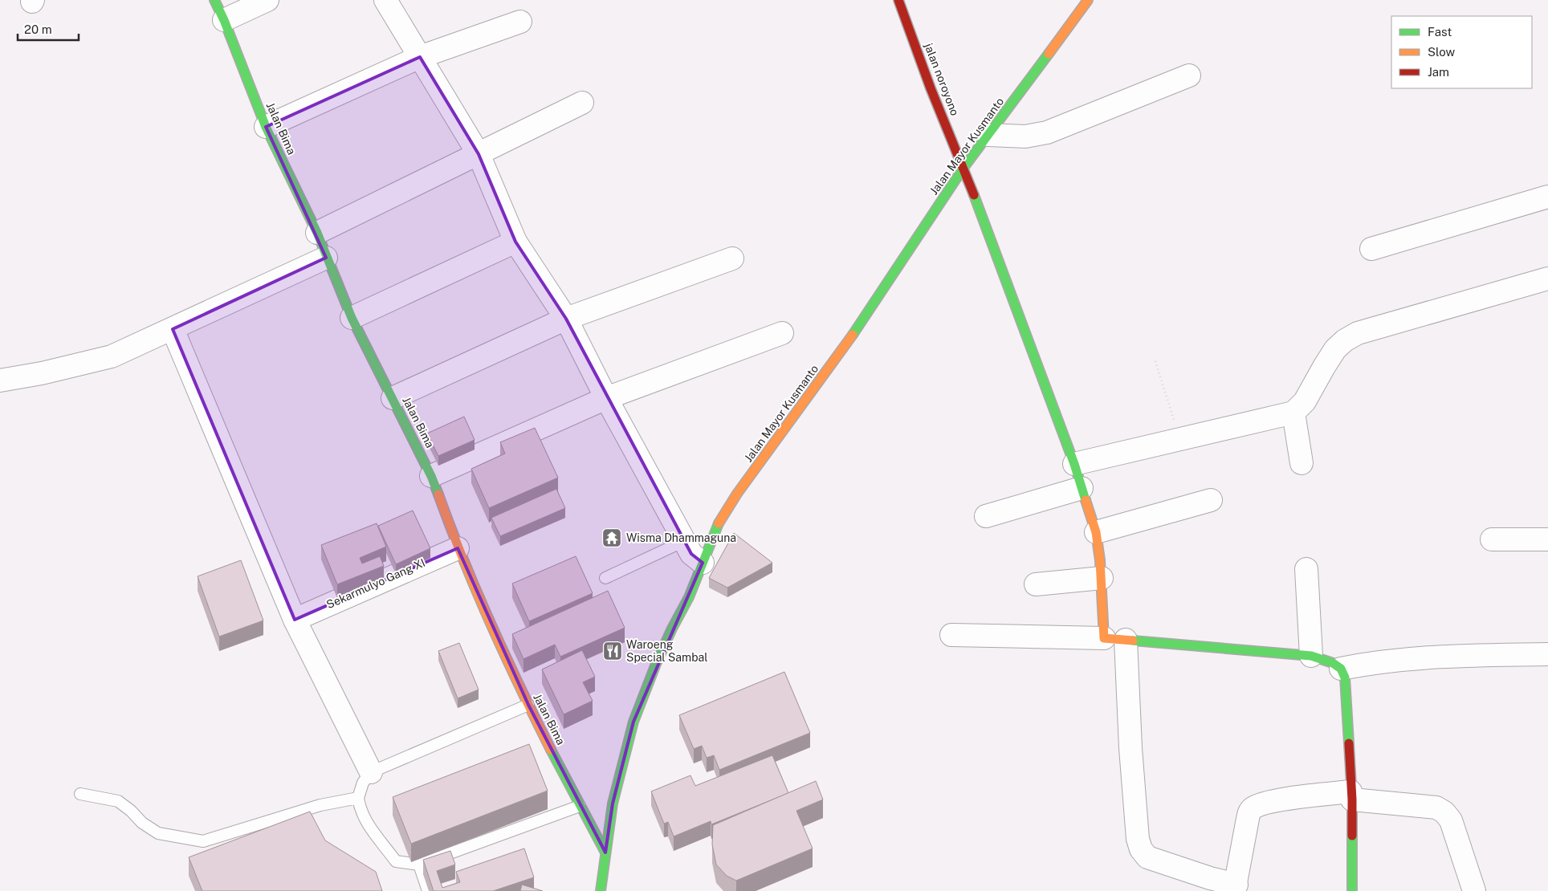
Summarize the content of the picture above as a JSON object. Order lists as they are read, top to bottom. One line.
{"streets":{"street":["jalan noroyono","Jalan Bima","Jalan Mayor Kusmanto","Sekarmulyo Gang XI"]},"crossings":[["jalan noroyono","Jalan Mayor Kusmanto"],["Jalan Bima","Jalan Mayor Kusmanto"],["Jalan Bima","Sekarmulyo Gang XI"]],"places":{"temple":["Wisma Dhammaguna"],"restaurant":["Waroeng Special Sambal"]},"legend":["Fast","Slow","Jam"],"scale_bar":"20 m"}
